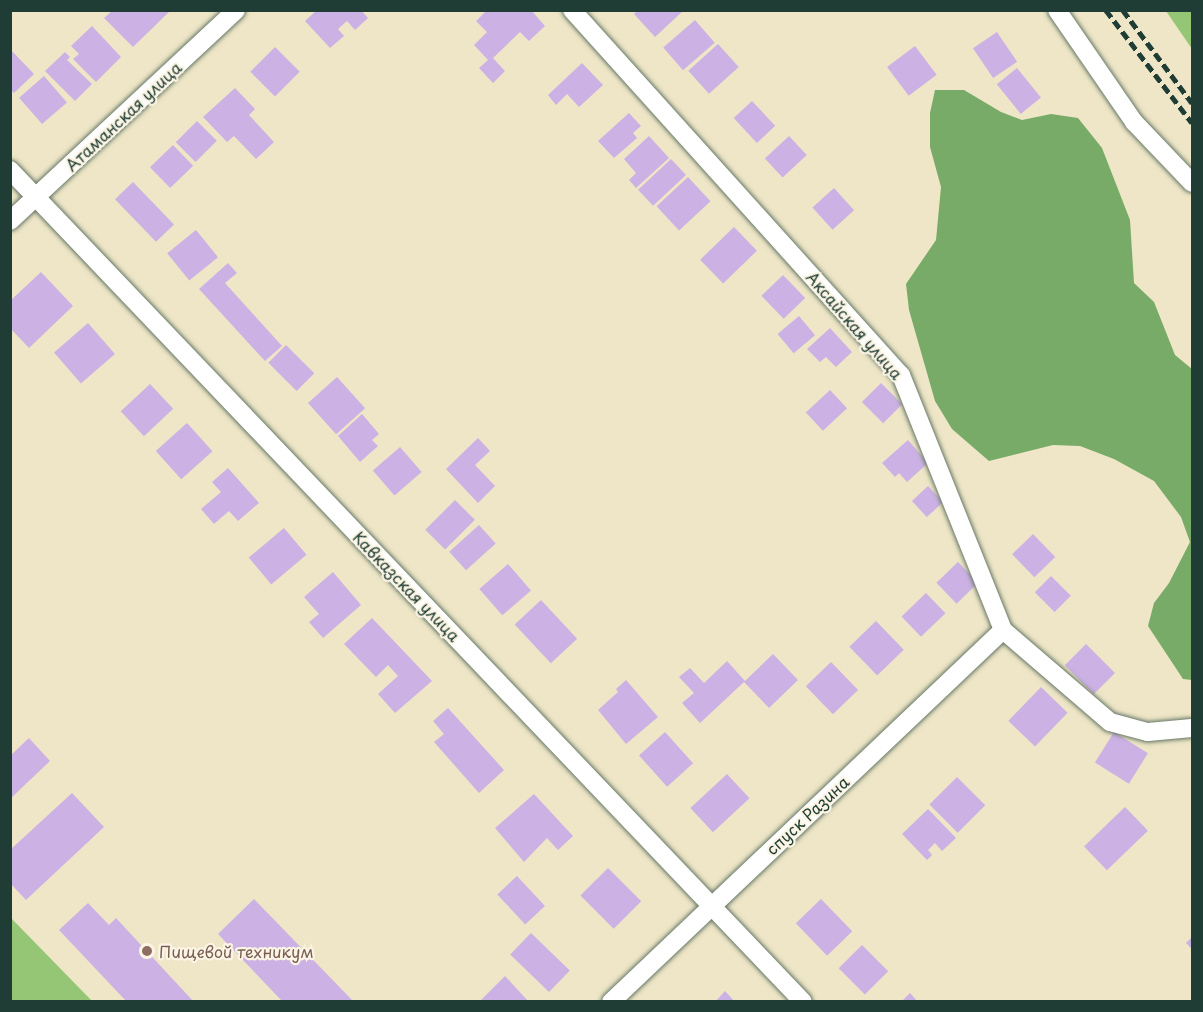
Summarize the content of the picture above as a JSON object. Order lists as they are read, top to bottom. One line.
{"streets":{"street":["Атаманская улица","Аксайская улица","Кавказская улица","спуск Разина"]},"crossings":[["Атаманская улица","Кавказская улица"],["Аксайская улица","спуск Разина"],["Кавказская улица","спуск Разина"]],"places":["Пищевой техникум"]}
